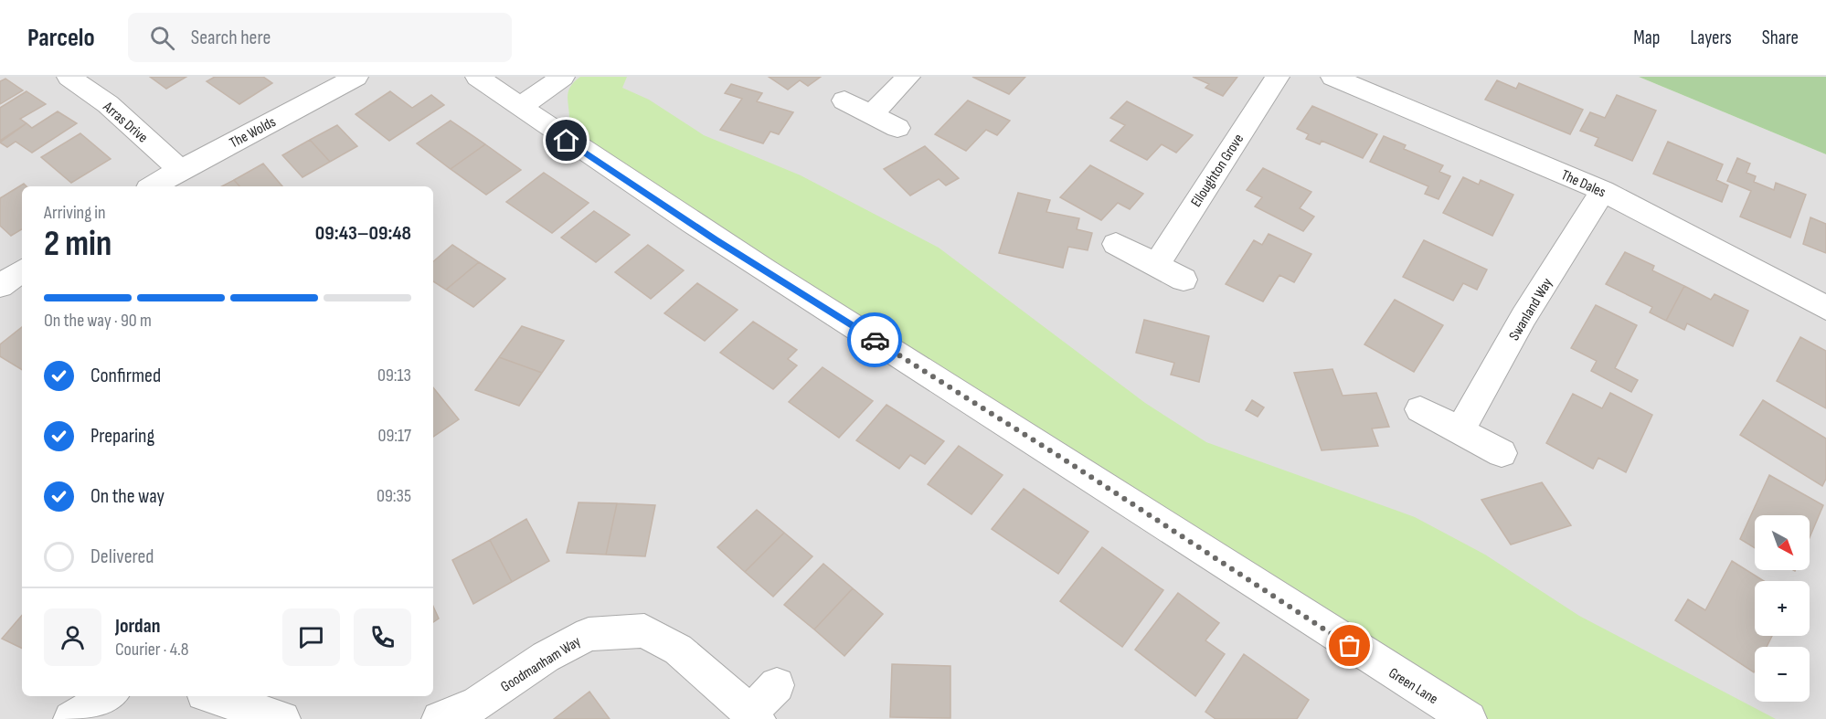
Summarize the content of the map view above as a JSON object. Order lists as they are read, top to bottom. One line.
{"streets":{"street":["Arras Drive","The Wolds","Elloughton Grove","The Dales","Swanland Way","Goodmanham Way","Green Lane"]},"crossings":[["Arras Drive","The Wolds"],["The Dales","Swanland Way"]],"north":"bottom right","page":{"header":"Parcelo","search":"Search here","nav":["Map","Layers","Share"],"heading":["2 min","Arriving in","09:43–09:48"],"panel":["Jordan","Courier · 4.8"],"bar":"On the way · 90 m","list":[["Confirmed","09:13"],["Preparing","09:17"],["On the way","09:35"],"Delivered"],"map_buttons":["+","−"]}}
